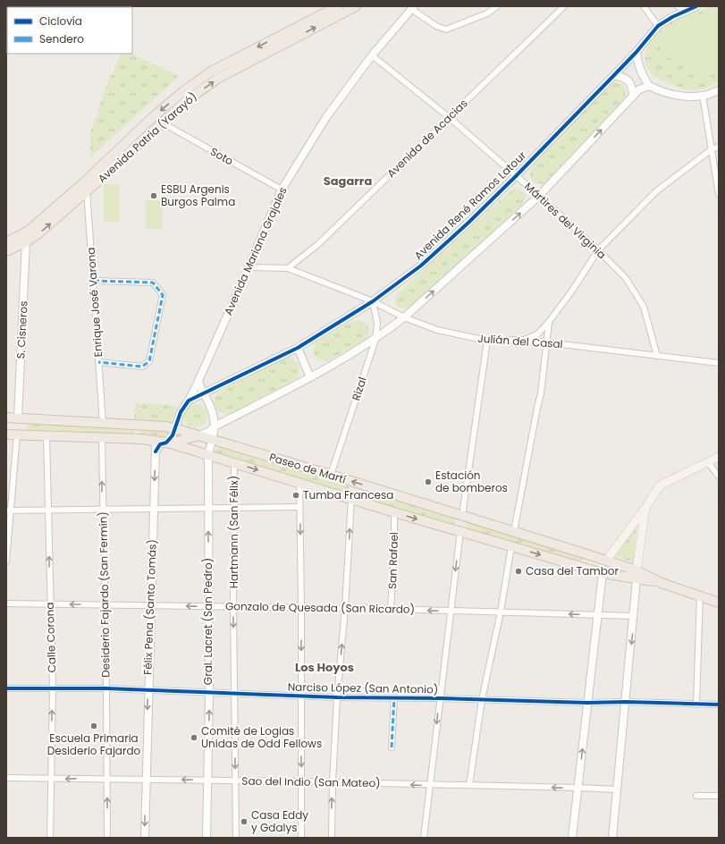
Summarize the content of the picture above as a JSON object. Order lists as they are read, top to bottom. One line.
{"streets":{"main road":["Avenida Patria (Yarayó)","Paseo de Martí"],"street":["Avenida de Acacias","Soto","Avenida René Ramos Latour","Mártires del Virginia","Avenida Mariana Grajales","Enrique José Varona","S. Cisneros","Julián del Casal","Rizal","Hartmann (San Félix)","San Rafael","Desiderio Fajardo (San Fermín)","Félix Pena (Santo Tomás)","Gonzalo de Quesada (San Ricardo)","Gral. Lacret (San Pedro)","Calle Corona","Narciso López (San Antonio)","Sao del Indio (San Mateo)"]},"crossings":[["Avenida Patria (Yarayó)","Soto"],["Avenida Patria (Yarayó)","Enrique José Varona"],["Avenida Patria (Yarayó)","S. Cisneros"],["Avenida de Acacias","Mártires del Virginia"],["Avenida de Acacias","Julián del Casal"],["Soto","Avenida Mariana Grajales"],["Avenida René Ramos Latour","Mártires del Virginia"],["Avenida René Ramos Latour","Avenida Mariana Grajales"],["Avenida René Ramos Latour","Julián del Casal"],["Avenida René Ramos Latour","Rizal"],["Avenida René Ramos Latour","Paseo de Martí"],["Avenida René Ramos Latour","Gral. Lacret (San Pedro)"],["Mártires del Virginia","Avenida Mariana Grajales"],["Mártires del Virginia","Julián del Casal"],["Avenida Mariana Grajales","Julián del Casal"],["Avenida Mariana Grajales","Paseo de Martí"],["Avenida Mariana Grajales","Gral. Lacret (San Pedro)"],["Enrique José Varona","Paseo de Martí"],["S. Cisneros","Paseo de Martí"],["Julián del Casal","Rizal"],["Rizal","Paseo de Martí"],["Paseo de Martí","Hartmann (San Félix)"],["Paseo de Martí","San Rafael"],["Paseo de Martí","Desiderio Fajardo (San Fermín)"],["Paseo de Martí","Félix Pena (Santo Tomás)"],["Paseo de Martí","Gral. Lacret (San Pedro)"],["Paseo de Martí","Calle Corona"],["Hartmann (San Félix)","Gonzalo de Quesada (San Ricardo)"],["Hartmann (San Félix)","Narciso López (San Antonio)"],["Hartmann (San Félix)","Sao del Indio (San Mateo)"],["San Rafael","Gonzalo de Quesada (San Ricardo)"],["Desiderio Fajardo (San Fermín)","Gonzalo de Quesada (San Ricardo)"],["Desiderio Fajardo (San Fermín)","Narciso López (San Antonio)"],["Desiderio Fajardo (San Fermín)","Sao del Indio (San Mateo)"],["Félix Pena (Santo Tomás)","Gonzalo de Quesada (San Ricardo)"],["Félix Pena (Santo Tomás)","Narciso López (San Antonio)"],["Félix Pena (Santo Tomás)","Sao del Indio (San Mateo)"],["Gonzalo de Quesada (San Ricardo)","Gral. Lacret (San Pedro)"],["Gonzalo de Quesada (San Ricardo)","Calle Corona"],["Gral. Lacret (San Pedro)","Narciso López (San Antonio)"],["Gral. Lacret (San Pedro)","Sao del Indio (San Mateo)"],["Calle Corona","Narciso López (San Antonio)"],["Calle Corona","Sao del Indio (San Mateo)"]],"one_way":["Hartmann (San Félix)","Félix Pena (Santo Tomás)","Gonzalo de Quesada (San Ricardo)","Gral. Lacret (San Pedro)","Calle Corona","Sao del Indio (San Mateo)"],"districts":["Sagarra","Los Hoyos"],"places":["ESBU Argenis Burgos Palma","Estación de bomberos","Tumba Francesa","Casa del Tambor","Escuela Primaria Desiderio Fajardo","Comité de Logias Unidas de Odd Fellows","Casa Eddy y Gdalys"],"legend":["Ciclovía","Sendero"]}
